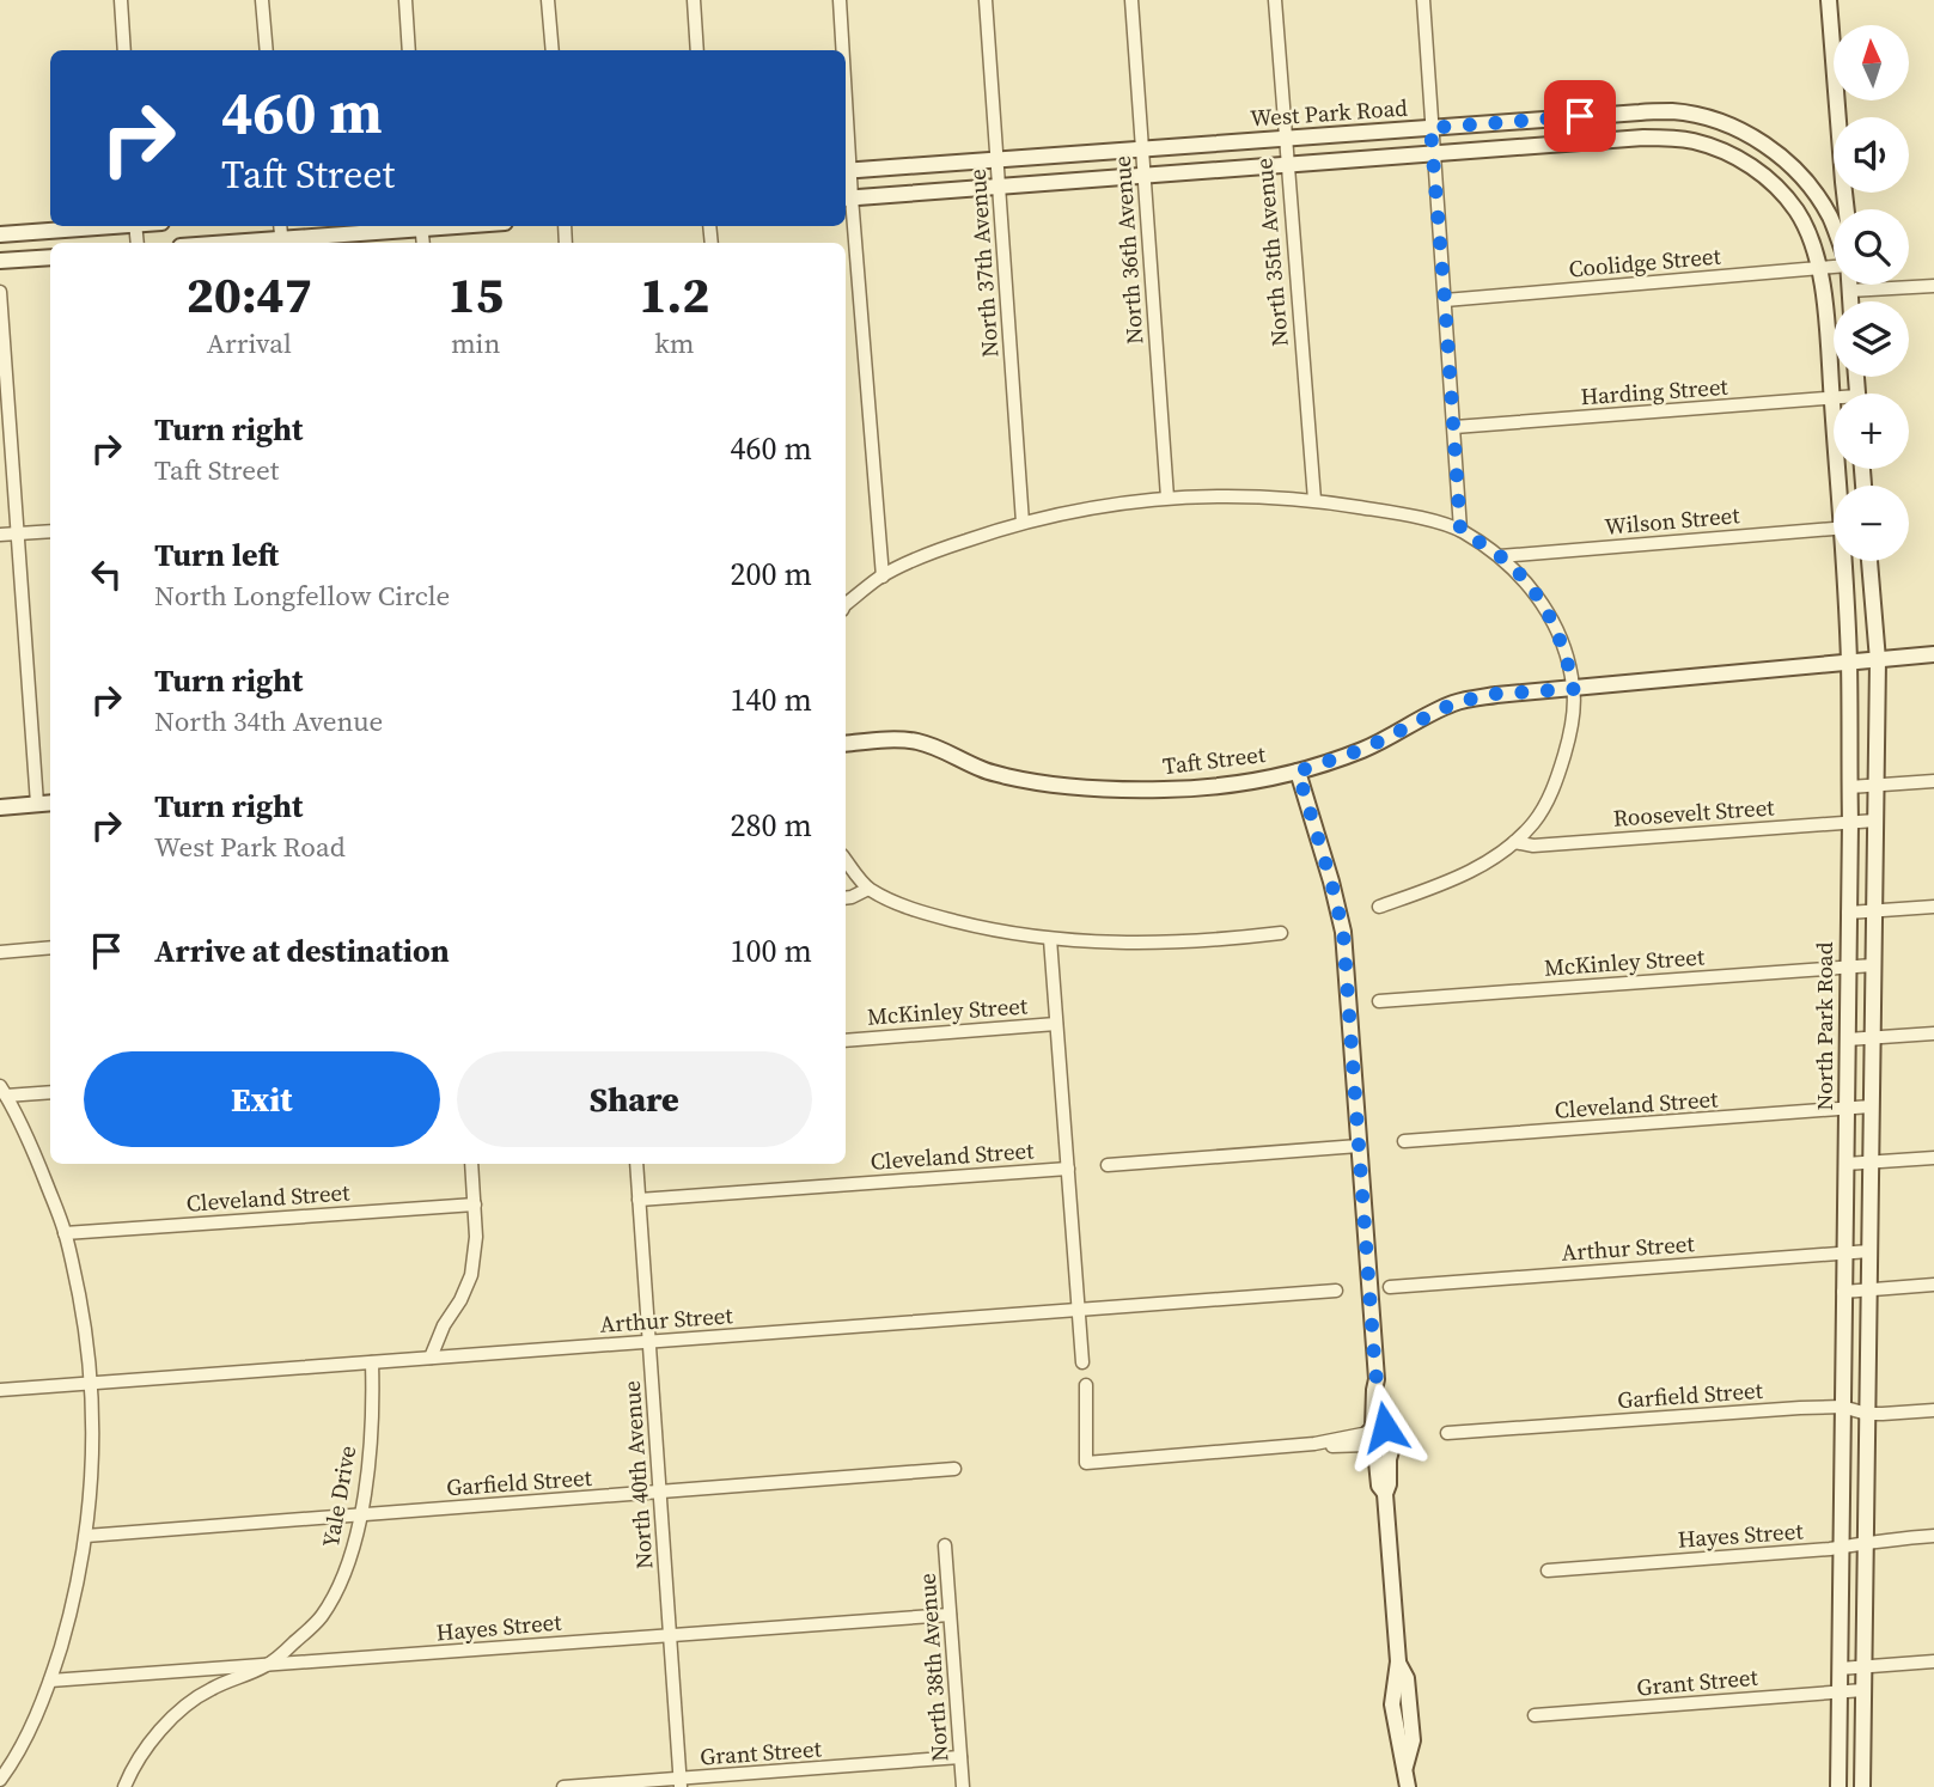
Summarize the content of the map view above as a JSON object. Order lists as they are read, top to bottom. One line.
{"streets":{"street":["West Park Road","North 36th Avenue","North 35th Avenue","Coolidge Street","North 37th Avenue","Harding Street","Wilson Street","Taft Street","Roosevelt Street","McKinley Street","North Park Road","Cleveland Street","Arthur Street","Garfield Street","North 40th Avenue","Yale Drive","Hayes Street","North 38th Avenue","Grant Street"]},"crossings":[["West Park Road","North 36th Avenue"],["West Park Road","North 35th Avenue"],["West Park Road","North 37th Avenue"],["Coolidge Street","North Park Road"],["Harding Street","North Park Road"],["Taft Street","North Park Road"],["Roosevelt Street","North Park Road"],["McKinley Street","North Park Road"],["North Park Road","Cleveland Street"],["North Park Road","Arthur Street"],["North Park Road","Garfield Street"],["North Park Road","Hayes Street"],["North Park Road","Grant Street"],["Cleveland Street","North 40th Avenue"],["Arthur Street","North 40th Avenue"],["Arthur Street","Yale Drive"],["Garfield Street","North 40th Avenue"],["Garfield Street","Yale Drive"],["North 40th Avenue","Hayes Street"],["North 40th Avenue","Grant Street"],["Yale Drive","Hayes Street"],["Hayes Street","North 38th Avenue"],["North 38th Avenue","Grant Street"]],"north":"top","page":{"map_buttons":["+","−"],"turn":["460 m","Taft Street"],"eta":["20:47","Arrival","15","min","1.2","km"],"list":[{"name":"Turn right","note":"Taft Street","value":"460 m"},{"name":"Turn left","note":"North Longfellow Circle","value":"200 m"},{"name":"Turn right","note":"North 34th Avenue","value":"140 m"},{"name":"Turn right","note":"West Park Road","value":"280 m"},{"name":"Arrive at destination","value":"100 m"}],"buttons":["Exit","Share"]}}
